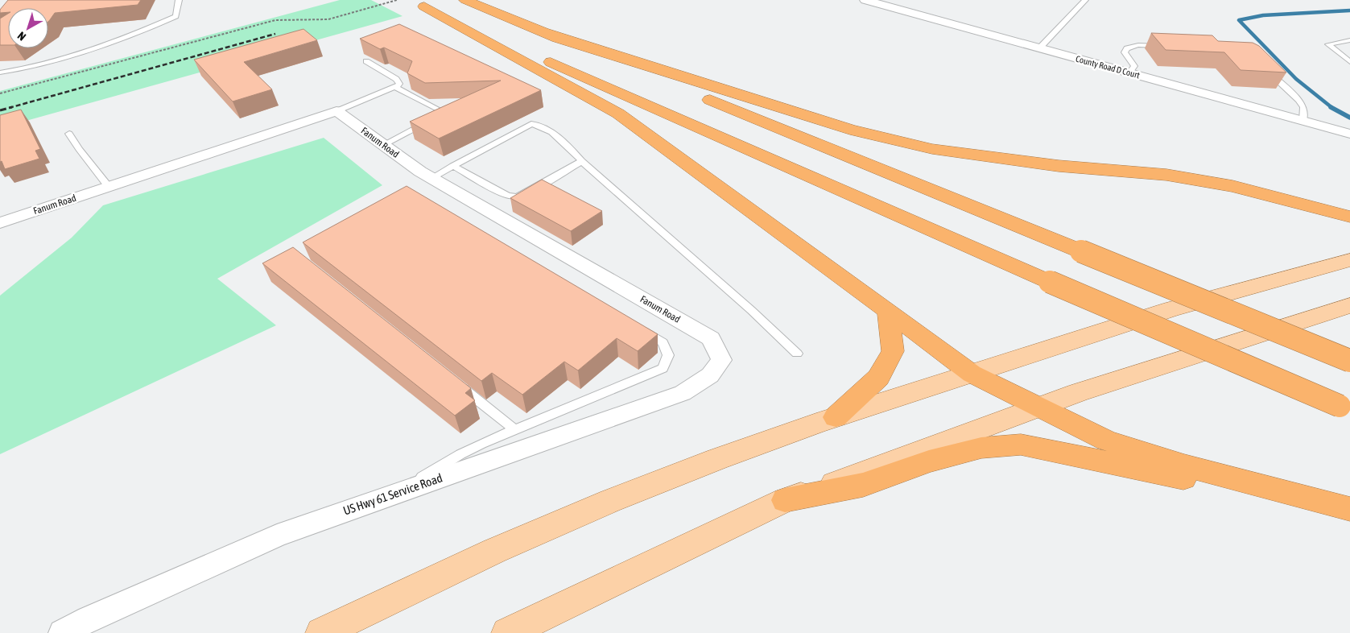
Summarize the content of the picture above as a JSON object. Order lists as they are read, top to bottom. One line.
{"streets":{"street":["County Road D Court","Fanum Road","US Hwy 61 Service Road"]},"crossings":[["Fanum Road","US Hwy 61 Service Road"]],"north":"bottom left"}
